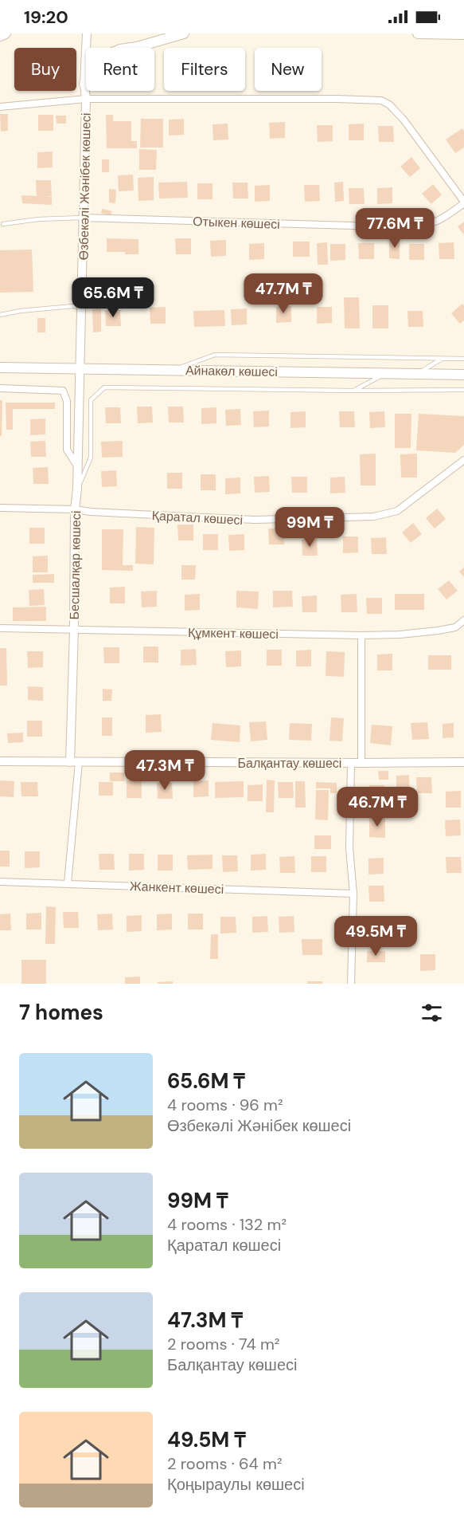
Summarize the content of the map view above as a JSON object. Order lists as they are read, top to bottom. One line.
{"streets":{"main road":["Айнакөл көшесі"],"street":["Өзбекәлі Жәнібек көшесі","Отыкен көшесі","Қаратал көшесі","Бесшалқар көшесі","Құмкент көшесі","Балқантау көшесі","Жанкент көшесі"]},"crossings":[["Өзбекәлі Жәнібек көшесі","Отыкен көшесі"],["Өзбекәлі Жәнібек көшесі","Айнакөл көшесі"],["Өзбекәлі Жәнібек көшесі","Бесшалқар көшесі"],["Айнакөл көшесі","Бесшалқар көшесі"],["Қаратал көшесі","Бесшалқар көшесі"],["Бесшалқар көшесі","Құмкент көшесі"],["Бесшалқар көшесі","Балқантау көшесі"]],"page":{"status":"19:20","chip":["Buy","Rent","Filters","New"],"price":["77.6M ₸","47.7M ₸","65.6M ₸","99M ₸","47.3M ₸","46.7M ₸","49.5M ₸"],"heading":"7 homes","list":[{"name":"65.6M ₸","note":"4 rooms · 96 m² · Өзбекәлі Жәнібек көшесі"},{"name":"99M ₸","note":"4 rooms · 132 m² · Қаратал көшесі"},{"name":"47.3M ₸","note":"2 rooms · 74 m² · Балқантау көшесі"},{"name":"49.5M ₸","note":"2 rooms · 64 m² · Қоңыраулы көшесі"}]}}
